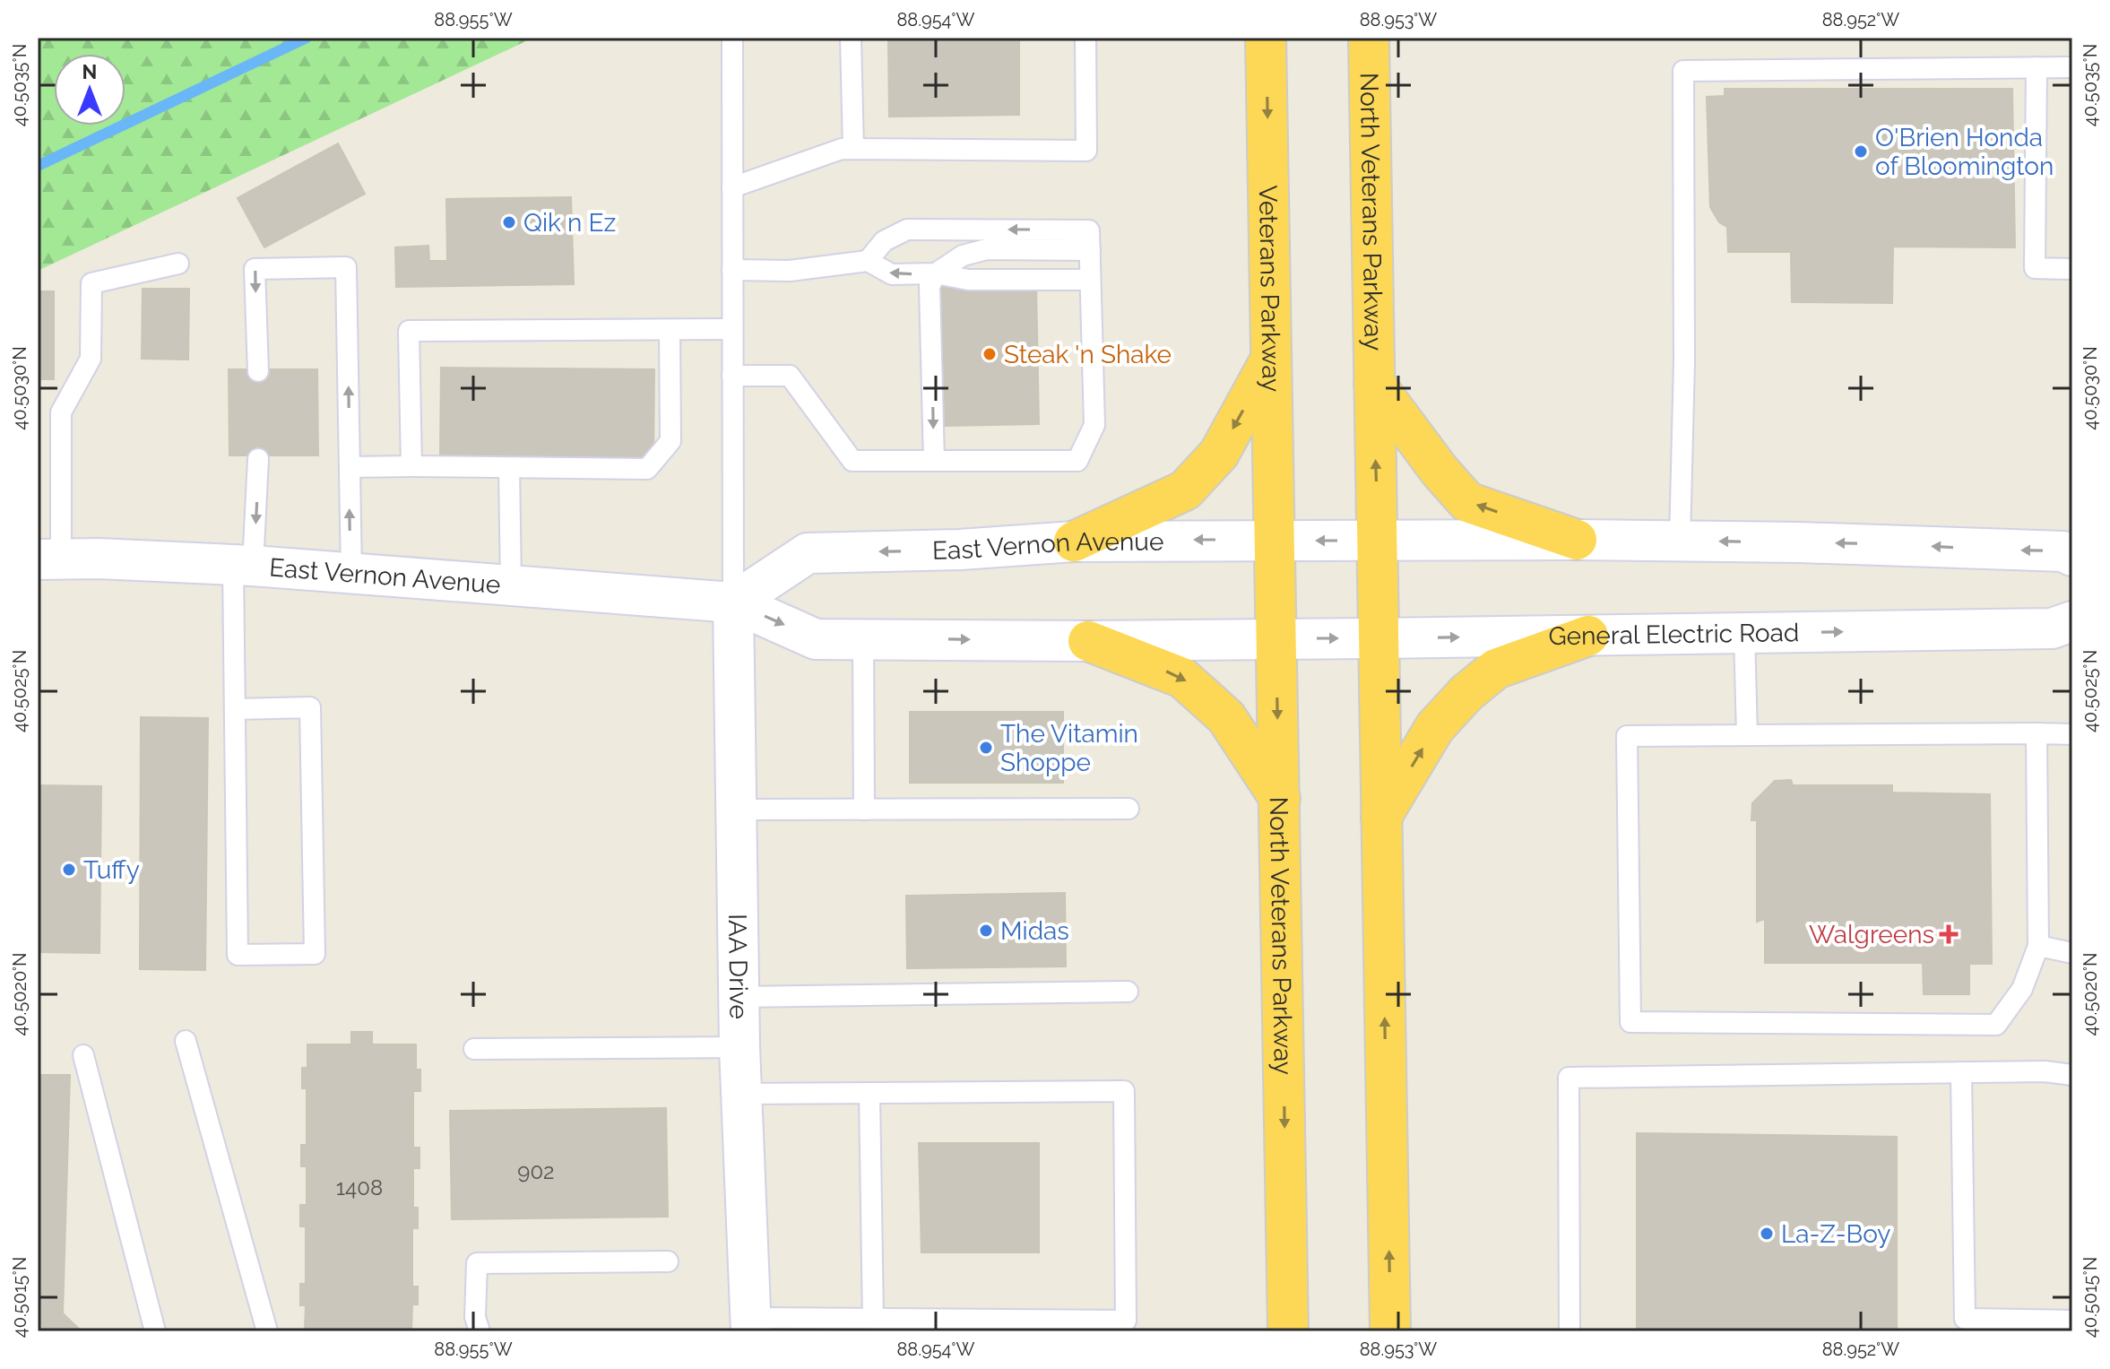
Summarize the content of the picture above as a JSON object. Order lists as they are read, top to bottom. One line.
{"streets":{"highway":["North Veterans Parkway","Veterans Parkway"],"main road":["East Vernon Avenue","General Electric Road","IAA Drive"]},"crossings":[["North Veterans Parkway","Veterans Parkway"],["North Veterans Parkway","East Vernon Avenue"],["North Veterans Parkway","General Electric Road"],["Veterans Parkway","East Vernon Avenue"],["East Vernon Avenue","General Electric Road"],["East Vernon Avenue","IAA Drive"]],"one_way":["Veterans Parkway"],"places":{"other":["O'Brien Honda of Bloomington","Qik n Ez","Steak 'n Shake","The Vitamin Shoppe","Tuffy","Midas","La-Z-Boy"],"health":["Walgreens"]},"house_numbers":["902","1408"],"north":"top","coordinates":["88.955°W","88.954°W","88.953°W","88.952°W","40.5035°N","40.5030°N","40.5025°N","40.5020°N","40.5015°N"]}
